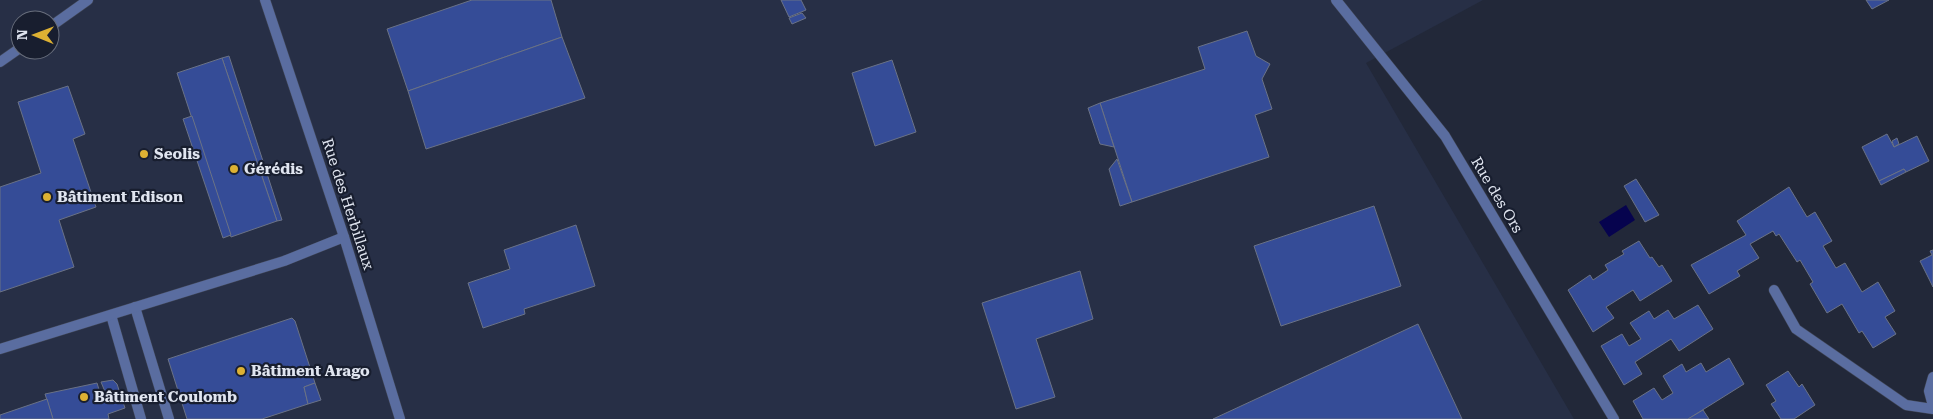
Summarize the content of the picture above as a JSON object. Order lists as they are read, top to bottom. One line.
{"streets":{"street":["Rue des Ors","Rue des Herbillaux"]},"places":["Seolis","Gérédis","Bâtiment Edison","Bâtiment Arago","Bâtiment Coulomb"],"north":"left"}
